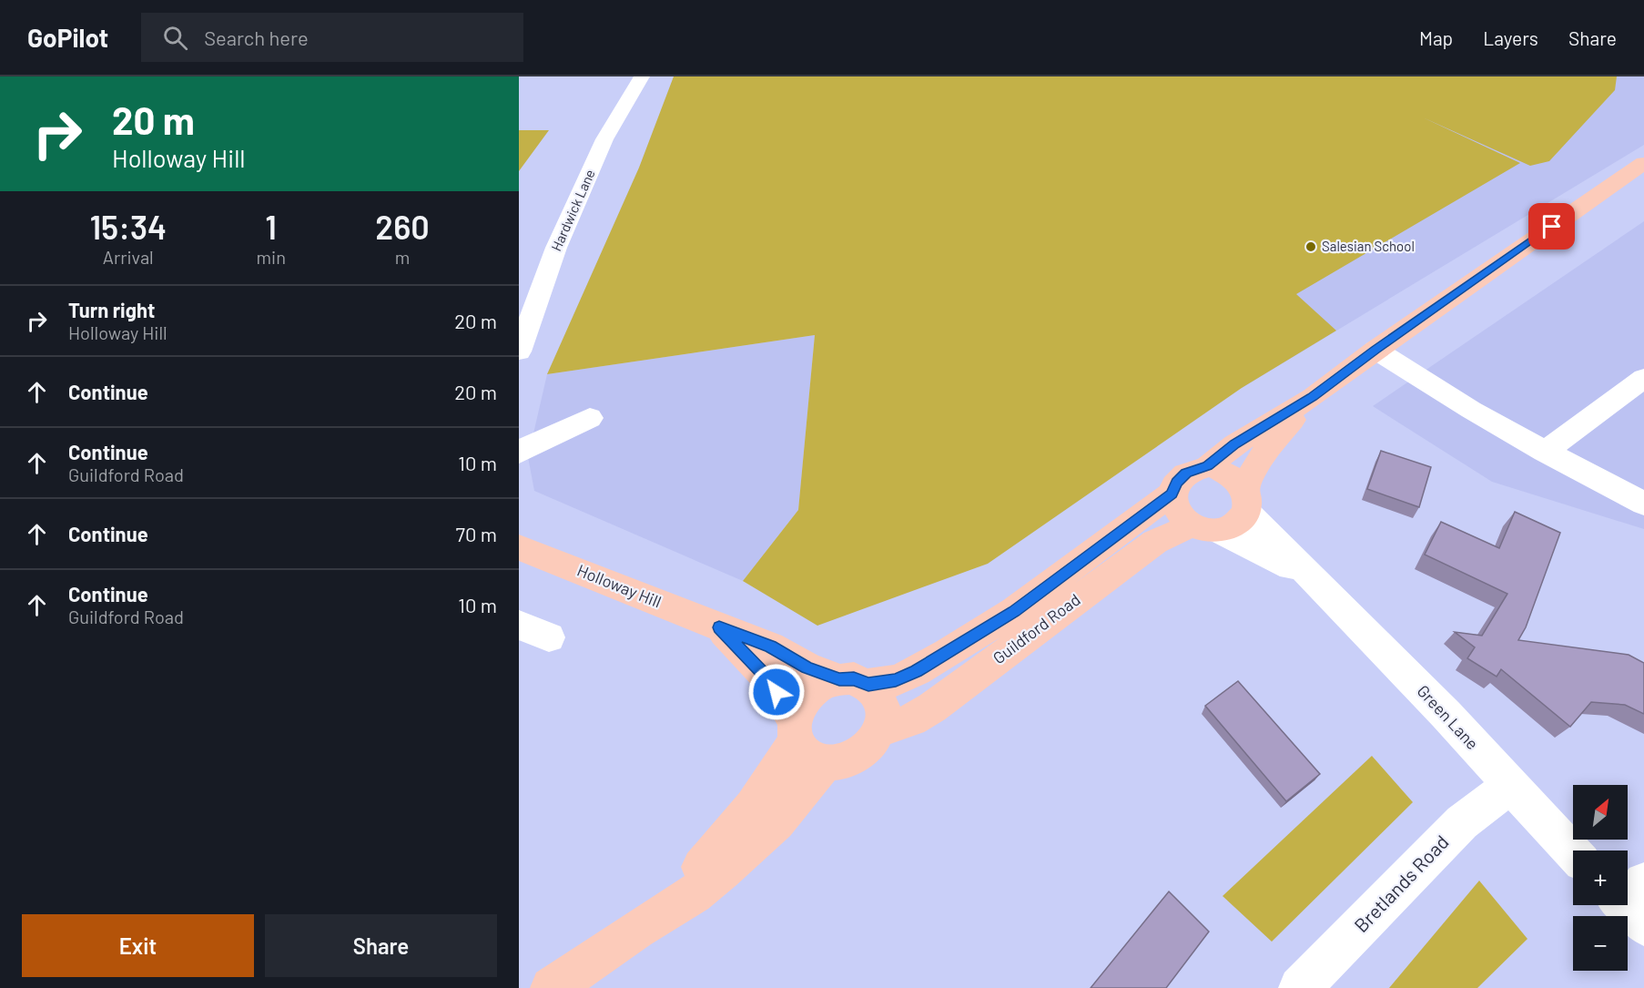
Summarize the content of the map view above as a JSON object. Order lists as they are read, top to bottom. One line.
{"streets":{"main road":["Holloway Hill","Guildford Road"],"street":["Hardwick Lane","Green Lane","Bretlands Road"]},"crossings":[["Holloway Hill","Guildford Road"],["Guildford Road","Green Lane"],["Green Lane","Bretlands Road"]],"places":["Salesian School"],"north":"top right","page":{"header":"GoPilot","search":"Search here","nav":["Map","Layers","Share"],"turn":["20 m","Holloway Hill"],"eta":["15:34","Arrival","1","min","260","m"],"list":[{"name":"Turn right","note":"Holloway Hill","value":"20 m"},{"name":"Continue","value":"20 m"},{"name":"Continue","note":"Guildford Road","value":"10 m"},{"name":"Continue","value":"70 m"},{"name":"Continue","note":"Guildford Road","value":"10 m"}],"map_buttons":["+","−"],"buttons":["Exit","Share"]}}
